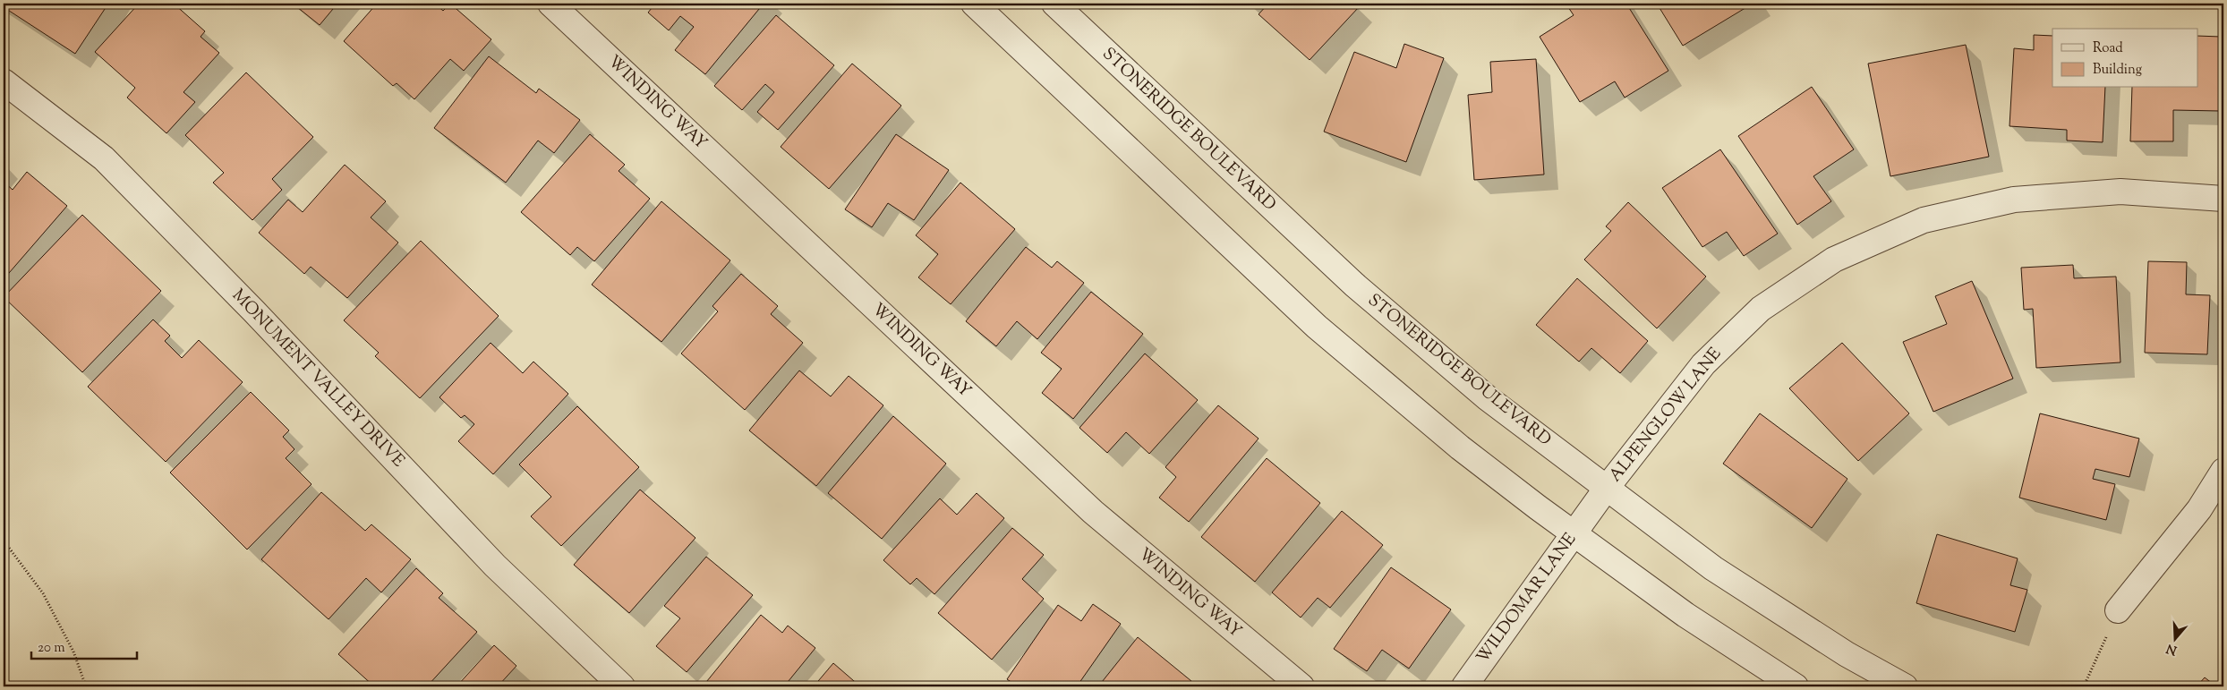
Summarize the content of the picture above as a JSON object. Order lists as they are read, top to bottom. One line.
{"streets":{"street":["WINDING WAY","STONERIDGE BOULEVARD","MONUMENT VALLEY DRIVE","ALPENGLOW LANE","WILDOMAR LANE"]},"crossings":[["STONERIDGE BOULEVARD","ALPENGLOW LANE"],["ALPENGLOW LANE","WILDOMAR LANE"]],"legend":["Road","Building"],"scale_bar":"20 m","north":"bottom"}
